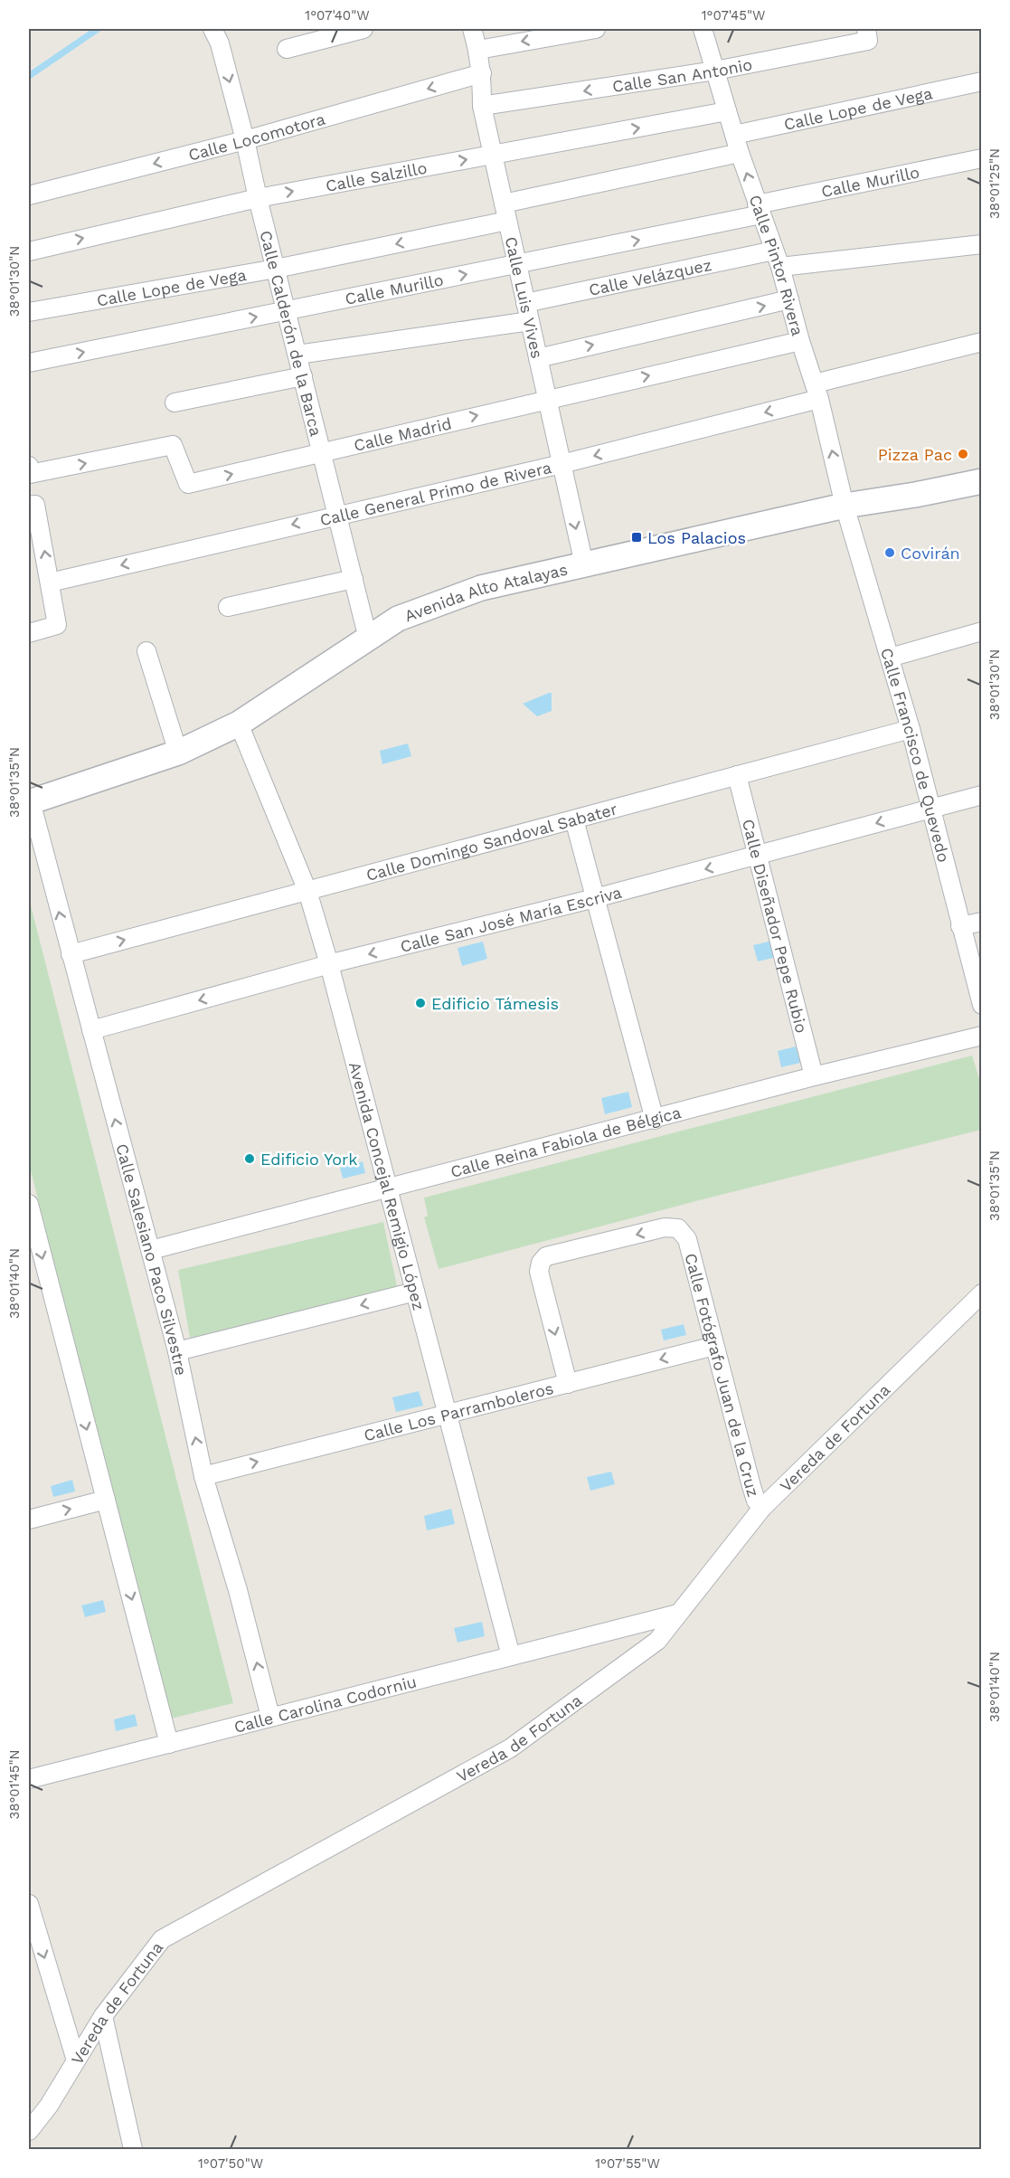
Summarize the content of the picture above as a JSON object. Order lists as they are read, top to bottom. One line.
{"streets":{"main road":["Avenida Alto Atalayas"],"street":["Calle San Antonio","Calle Lope de Vega","Calle Locomotora","Calle Salzillo","Calle Murillo","Calle Pintor Rivera","Calle Velázquez","Calle Luis Vives","Calle Calderón de la Barca","Calle Madrid","Calle General Primo de Rivera","Calle Francisco de Quevedo","Calle Domingo Sandoval Sabater","Calle San José María Escriva","Calle Diseñador Pepe Rubio","Calle Reina Fabiola de Bélgica","Avenida Concejal Remigio López","Calle Salesiano Paco Silvestre","Calle Fotógrafo Juan de la Cruz","Calle Los Parramboleros","Vereda de Fortuna","Calle Carolina Codorniu"]},"crossings":[["Calle San Antonio","Calle Pintor Rivera"],["Calle San Antonio","Calle Luis Vives"],["Calle Lope de Vega","Calle Pintor Rivera"],["Calle Lope de Vega","Calle Luis Vives"],["Calle Lope de Vega","Calle Calderón de la Barca"],["Calle Locomotora","Calle Luis Vives"],["Calle Locomotora","Calle Calderón de la Barca"],["Calle Salzillo","Calle Pintor Rivera"],["Calle Salzillo","Calle Luis Vives"],["Calle Salzillo","Calle Calderón de la Barca"],["Calle Murillo","Calle Pintor Rivera"],["Calle Murillo","Calle Luis Vives"],["Calle Murillo","Calle Calderón de la Barca"],["Calle Pintor Rivera","Calle Velázquez"],["Calle Pintor Rivera","Calle Madrid"],["Calle Pintor Rivera","Calle General Primo de Rivera"],["Calle Pintor Rivera","Avenida Alto Atalayas"],["Calle Pintor Rivera","Calle Francisco de Quevedo"],["Calle Velázquez","Calle Luis Vives"],["Calle Luis Vives","Calle Madrid"],["Calle Luis Vives","Calle General Primo de Rivera"],["Calle Luis Vives","Avenida Alto Atalayas"],["Calle Calderón de la Barca","Calle Madrid"],["Calle Calderón de la Barca","Calle General Primo de Rivera"],["Calle Calderón de la Barca","Avenida Alto Atalayas"],["Avenida Alto Atalayas","Calle Francisco de Quevedo"],["Avenida Alto Atalayas","Avenida Concejal Remigio López"],["Avenida Alto Atalayas","Calle Salesiano Paco Silvestre"],["Calle Francisco de Quevedo","Calle Domingo Sandoval Sabater"],["Calle Francisco de Quevedo","Calle San José María Escriva"],["Calle Domingo Sandoval Sabater","Calle Diseñador Pepe Rubio"],["Calle Domingo Sandoval Sabater","Avenida Concejal Remigio López"],["Calle Domingo Sandoval Sabater","Calle Salesiano Paco Silvestre"],["Calle San José María Escriva","Calle Diseñador Pepe Rubio"],["Calle San José María Escriva","Avenida Concejal Remigio López"],["Calle San José María Escriva","Calle Salesiano Paco Silvestre"],["Calle Diseñador Pepe Rubio","Calle Reina Fabiola de Bélgica"],["Calle Reina Fabiola de Bélgica","Avenida Concejal Remigio López"],["Calle Reina Fabiola de Bélgica","Calle Salesiano Paco Silvestre"],["Avenida Concejal Remigio López","Calle Los Parramboleros"],["Avenida Concejal Remigio López","Calle Carolina Codorniu"],["Calle Salesiano Paco Silvestre","Calle Los Parramboleros"],["Calle Salesiano Paco Silvestre","Calle Carolina Codorniu"],["Calle Fotógrafo Juan de la Cruz","Calle Los Parramboleros"],["Calle Fotógrafo Juan de la Cruz","Vereda de Fortuna"],["Vereda de Fortuna","Calle Carolina Codorniu"]],"one_way":["Calle Locomotora","Calle Pintor Rivera","Calle San José María Escriva"],"places":{"other":["Pizza Pac","Covirán","Edificio Támesis","Edificio York"],"transit":["Los Palacios"]},"coordinates":["1°07'40\"W","1°07'45\"W","38°01'25\"N","38°01'30\"N","38°01'35\"N","38°01'40\"N","38°01'45\"N","1°07'50\"W","1°07'55\"W"]}
